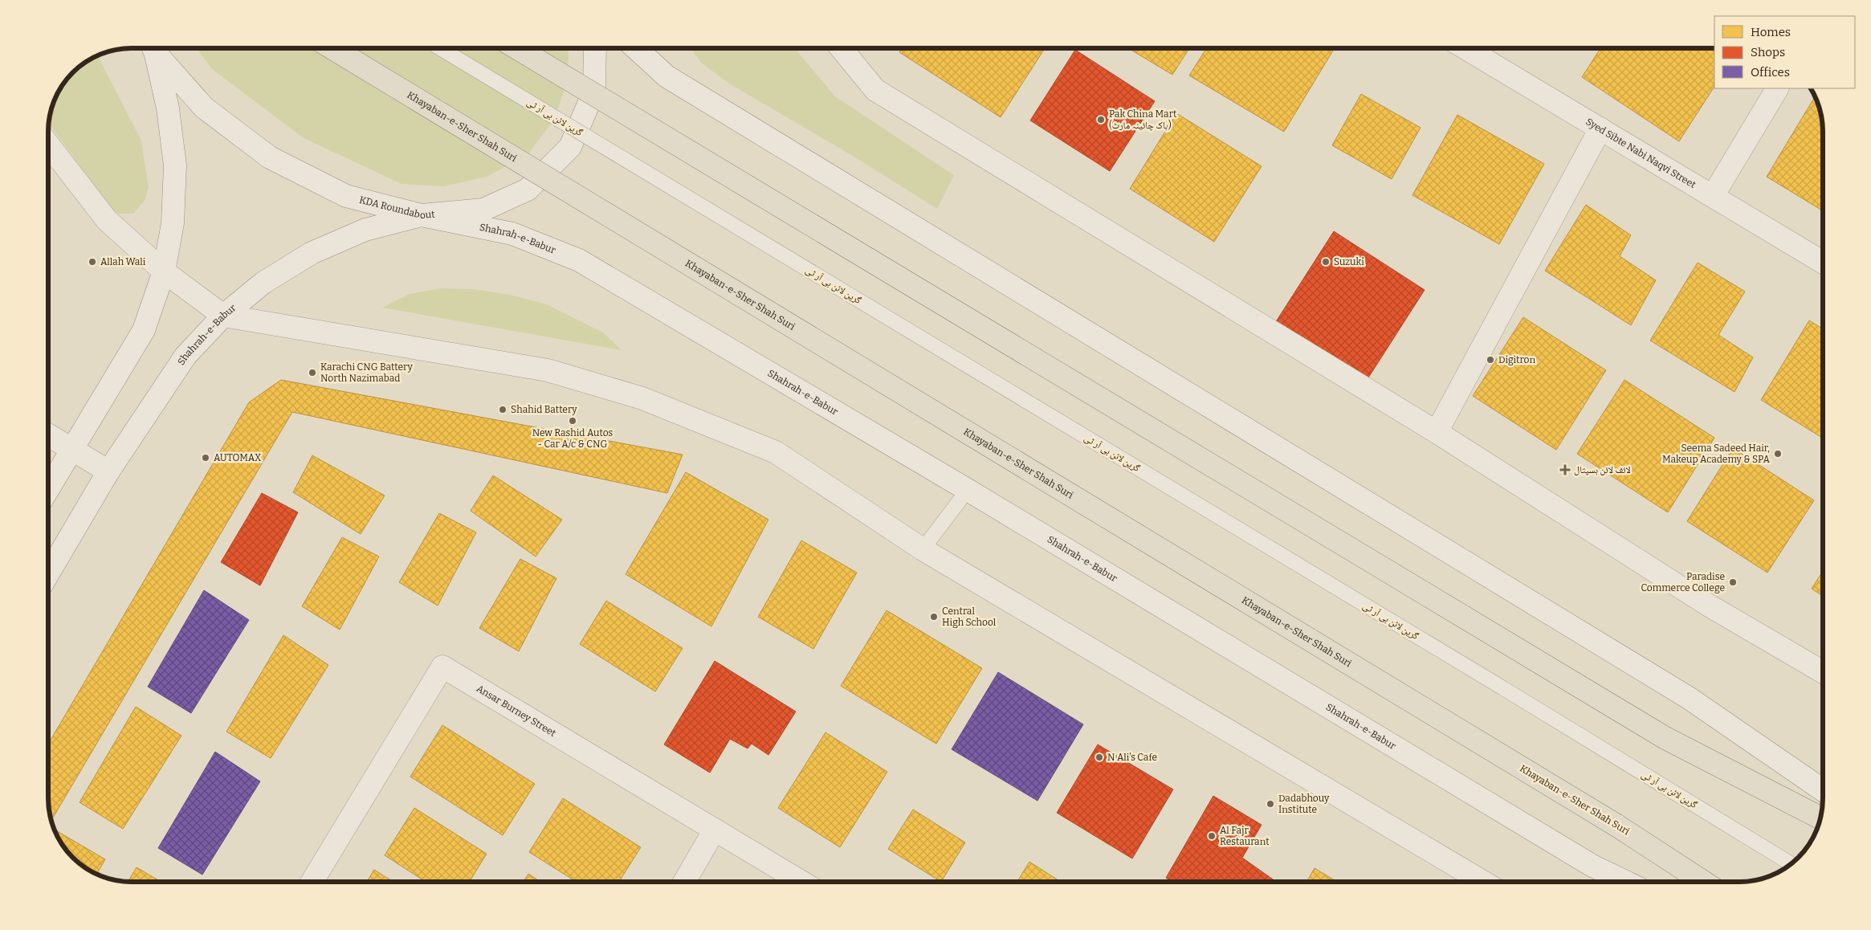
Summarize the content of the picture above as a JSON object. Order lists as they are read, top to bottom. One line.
{"streets":{"main road":["Khayaban-e-Sher Shah Suri"],"street":["Syed Sibte Nabi Naqvi Street","KDA Roundabout","Shahrah-e-Babur","Ansar Burney Street"],"lane":["گرین لائن بی آر ٹی"]},"crossings":[["KDA Roundabout","Shahrah-e-Babur"]],"places":{"other":["Pak China Mart (پاک چائینہ مارٹ)","Allah Wali","Suzuki","Digitron","Karachi CNG Battery North Nazimabad","Shahid Battery","New Rashid Autos - Car A/c & CNG","Seema Sadeed Hair, Makeup Academy & SPA","AUTOMAX","Paradise Commerce College","Central High School","N Ali's Cafe","Dadabhouy Institute","Al Fajr Restaurant"],"health":["لائف لائن ہسپتال"]},"legend":["Homes","Shops","Offices"]}
